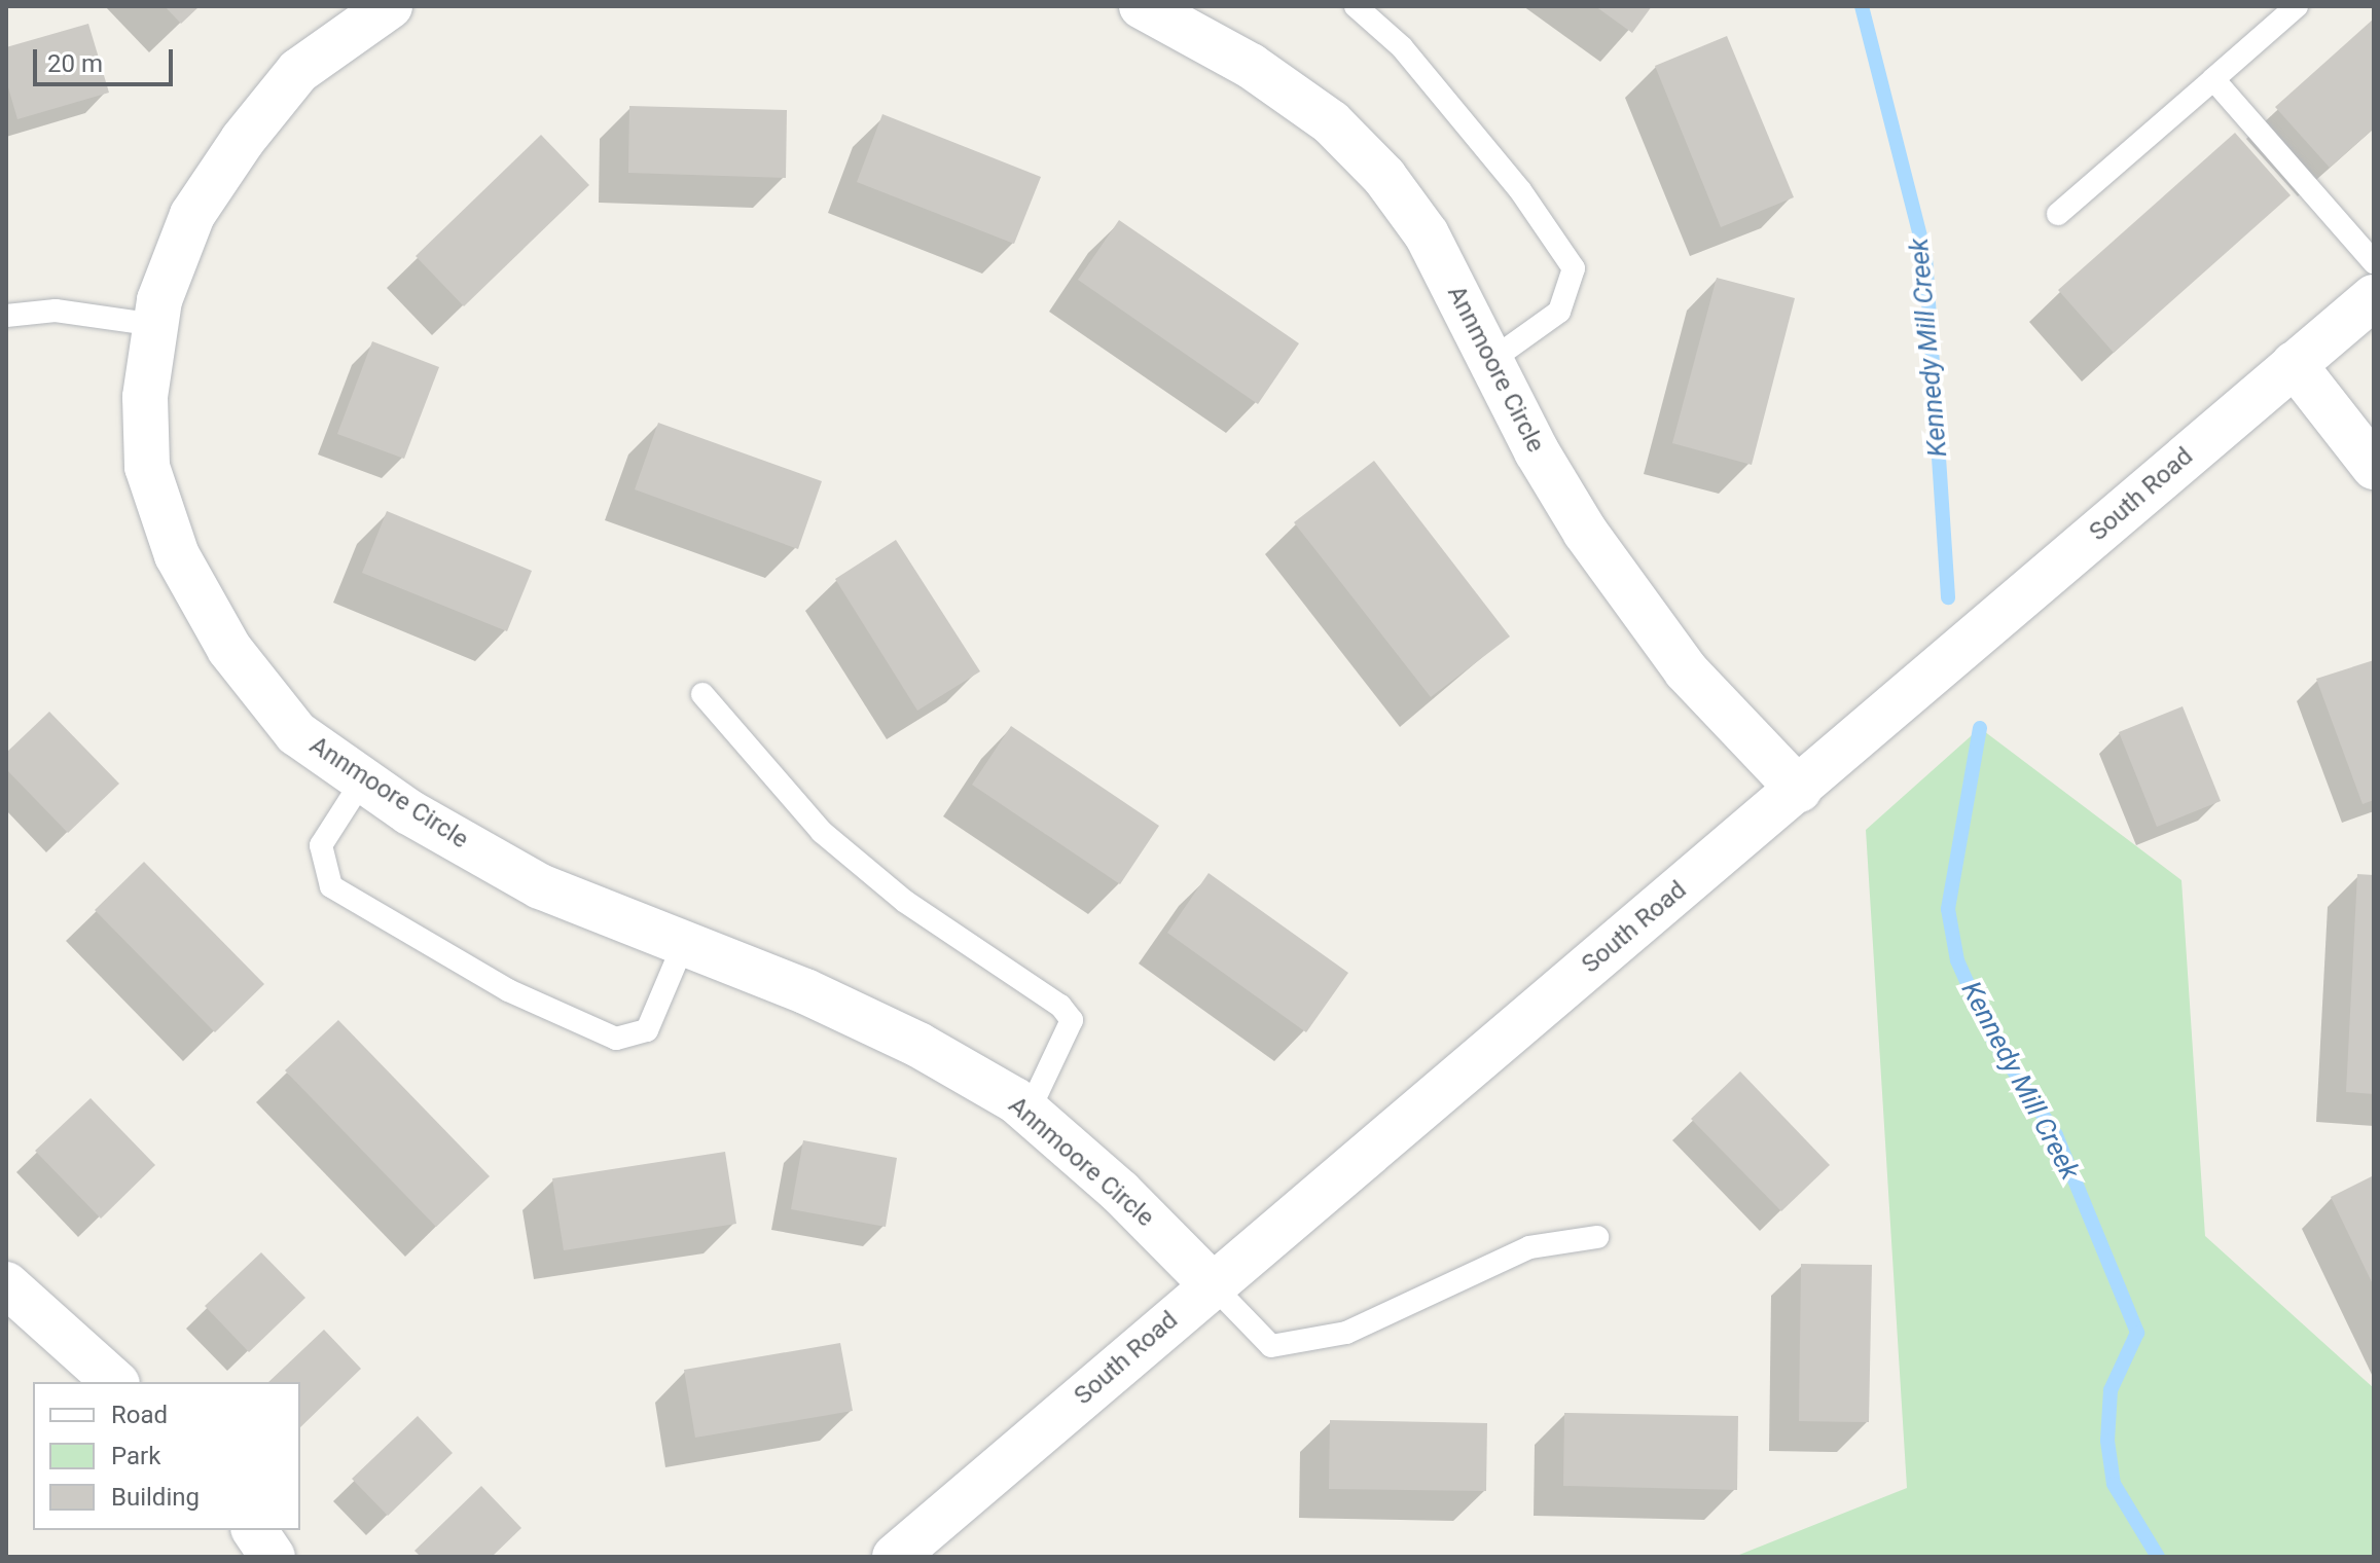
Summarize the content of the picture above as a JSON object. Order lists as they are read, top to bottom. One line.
{"streets":{"street":["Annmoore Circle","South Road"]},"crossings":[["Annmoore Circle","South Road"]],"water":["Kennedy Mill Creek"],"legend":["Road","Park","Building"],"scale_bar":"20 m"}
